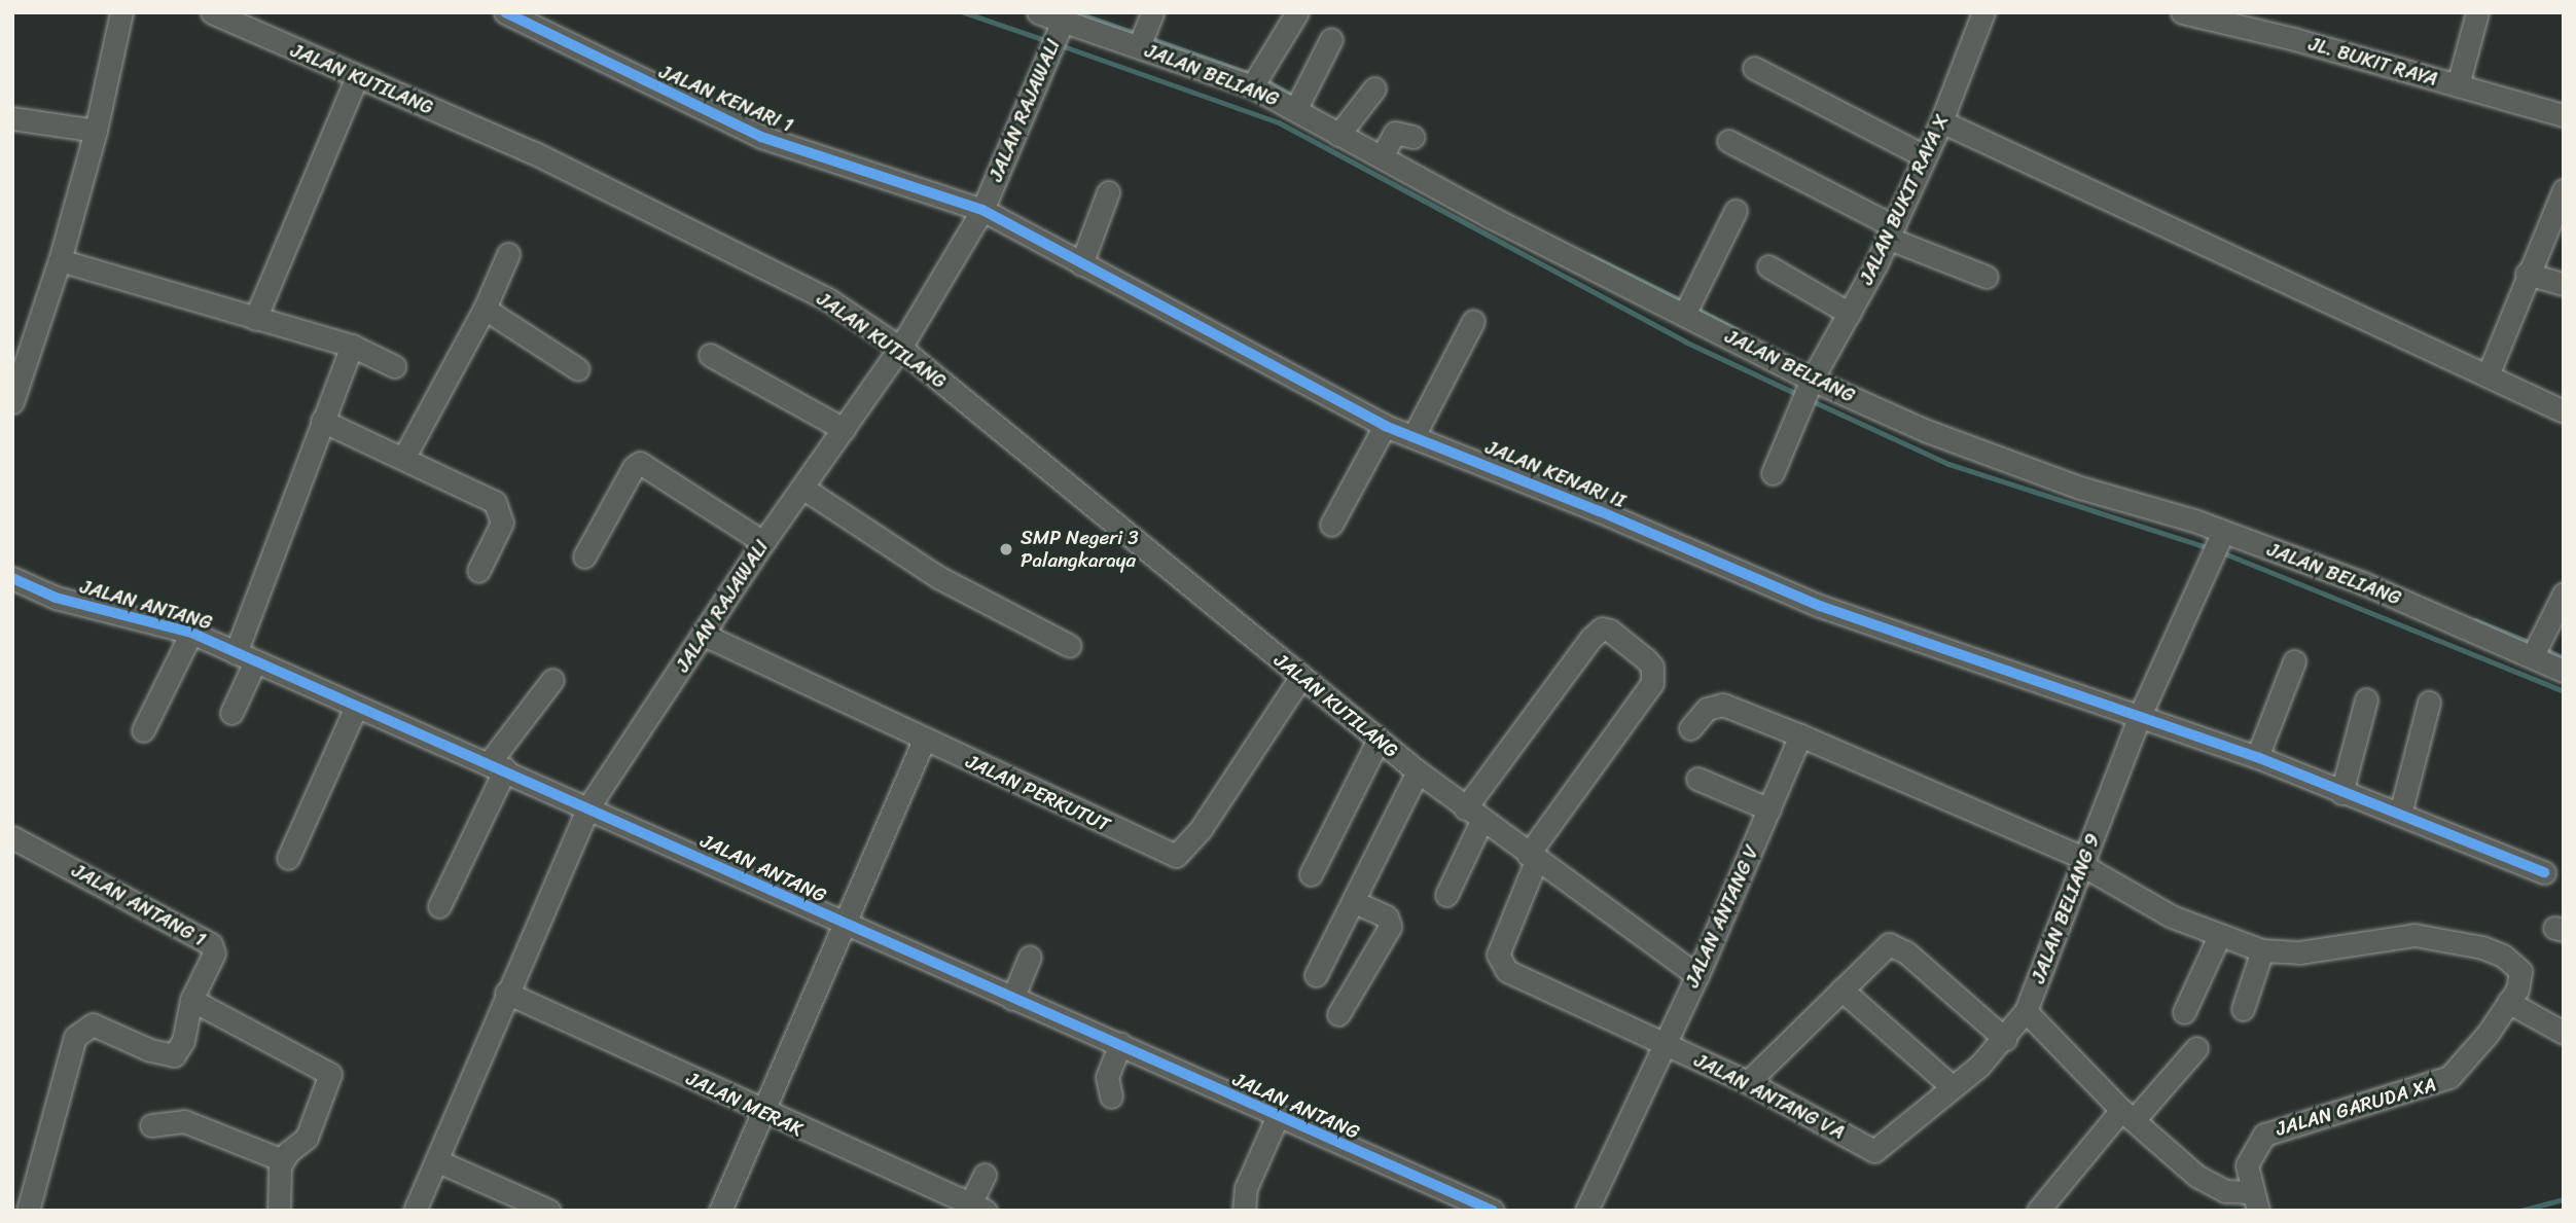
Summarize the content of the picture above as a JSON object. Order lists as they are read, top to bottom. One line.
{"streets":{"street":["JL. BUKIT RAYA","JALAN BELIANG","JALAN KUTILANG","JALAN KENARI 1","JALAN RAJAWALI","JALAN BUKIT RAYA X","JALAN KENARI II","JALAN ANTANG","JALAN PERKUTUT","JALAN ANTANG 1","JALAN BELIANG 9","JALAN ANTANG V","JALAN ANTANG VA","JALAN MERAK","JALAN GARUDA XA"]},"crossings":[["JALAN BELIANG","JALAN RAJAWALI"],["JALAN BELIANG","JALAN BUKIT RAYA X"],["JALAN BELIANG","JALAN BELIANG 9"],["JALAN KUTILANG","JALAN RAJAWALI"],["JALAN KUTILANG","JALAN PERKUTUT"],["JALAN KUTILANG","JALAN ANTANG V"],["JALAN KUTILANG","JALAN ANTANG VA"],["JALAN KENARI 1","JALAN RAJAWALI"],["JALAN KENARI 1","JALAN KENARI II"],["JALAN RAJAWALI","JALAN KENARI II"],["JALAN RAJAWALI","JALAN ANTANG"],["JALAN RAJAWALI","JALAN PERKUTUT"],["JALAN RAJAWALI","JALAN MERAK"],["JALAN KENARI II","JALAN BELIANG 9"],["JALAN BELIANG 9","JALAN ANTANG VA"],["JALAN BELIANG 9","JALAN GARUDA XA"],["JALAN ANTANG V","JALAN ANTANG VA"],["JALAN ANTANG V","JALAN GARUDA XA"]],"places":["SMP Negeri 3 Palangkaraya"]}
